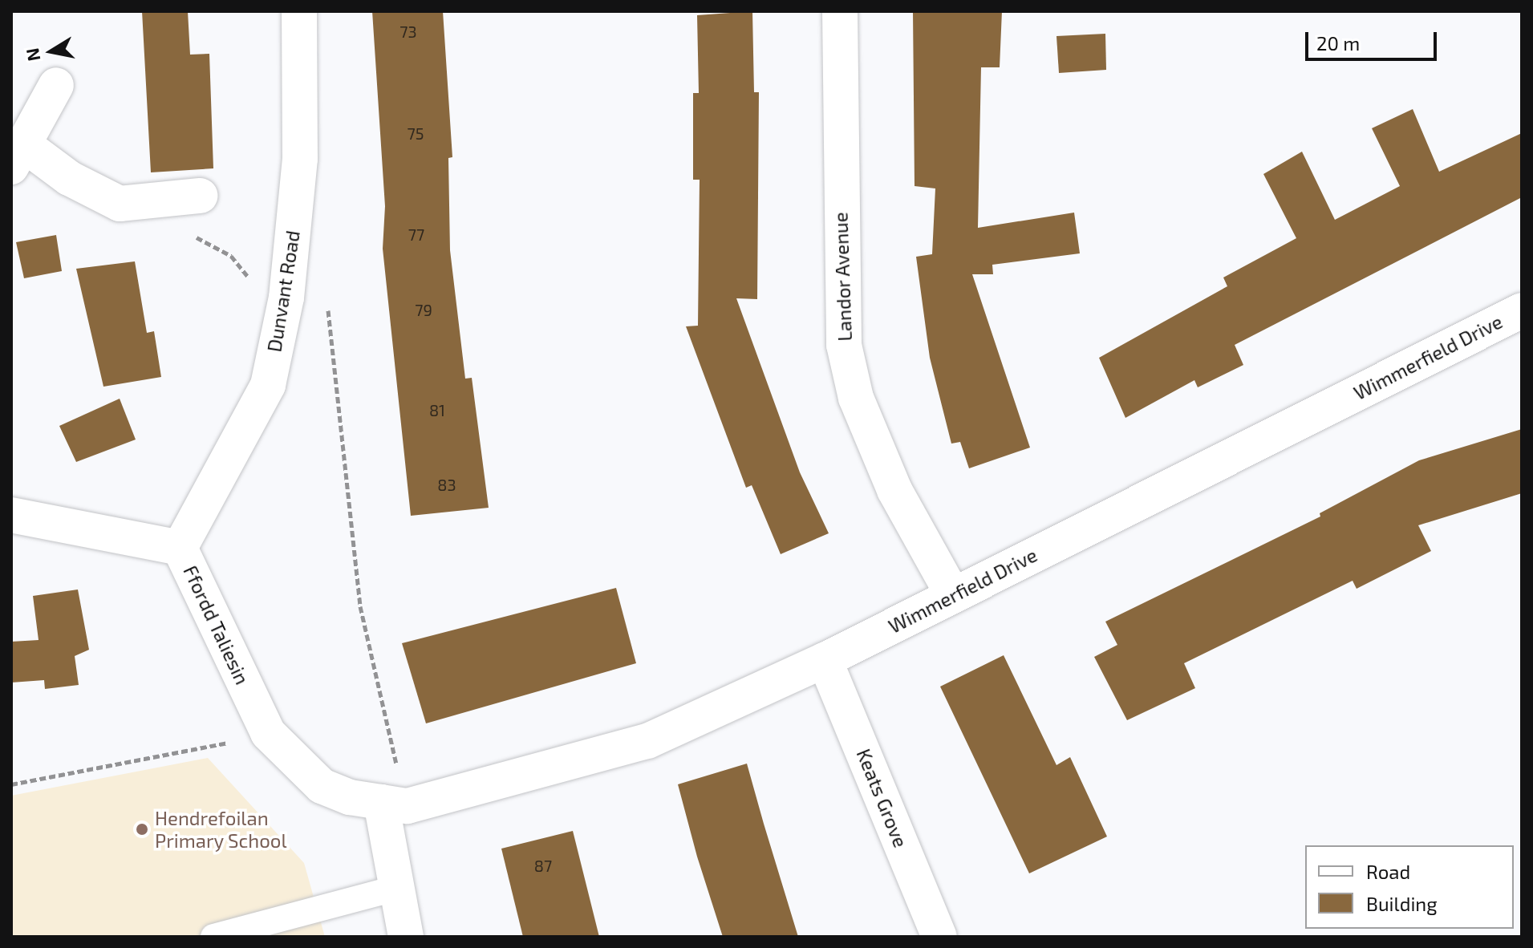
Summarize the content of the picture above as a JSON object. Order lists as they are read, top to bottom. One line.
{"streets":{"street":["Landor Avenue","Dunvant Road","Wimmerfield Drive","Ffordd Taliesin","Keats Grove"]},"crossings":[["Landor Avenue","Wimmerfield Drive"],["Dunvant Road","Ffordd Taliesin"],["Wimmerfield Drive","Ffordd Taliesin"],["Wimmerfield Drive","Keats Grove"]],"places":["Hendrefoilan Primary School"],"house_numbers":["73","75","77","79","81","83","87"],"legend":["Road","Building"],"scale_bar":"20 m","north":"left"}
